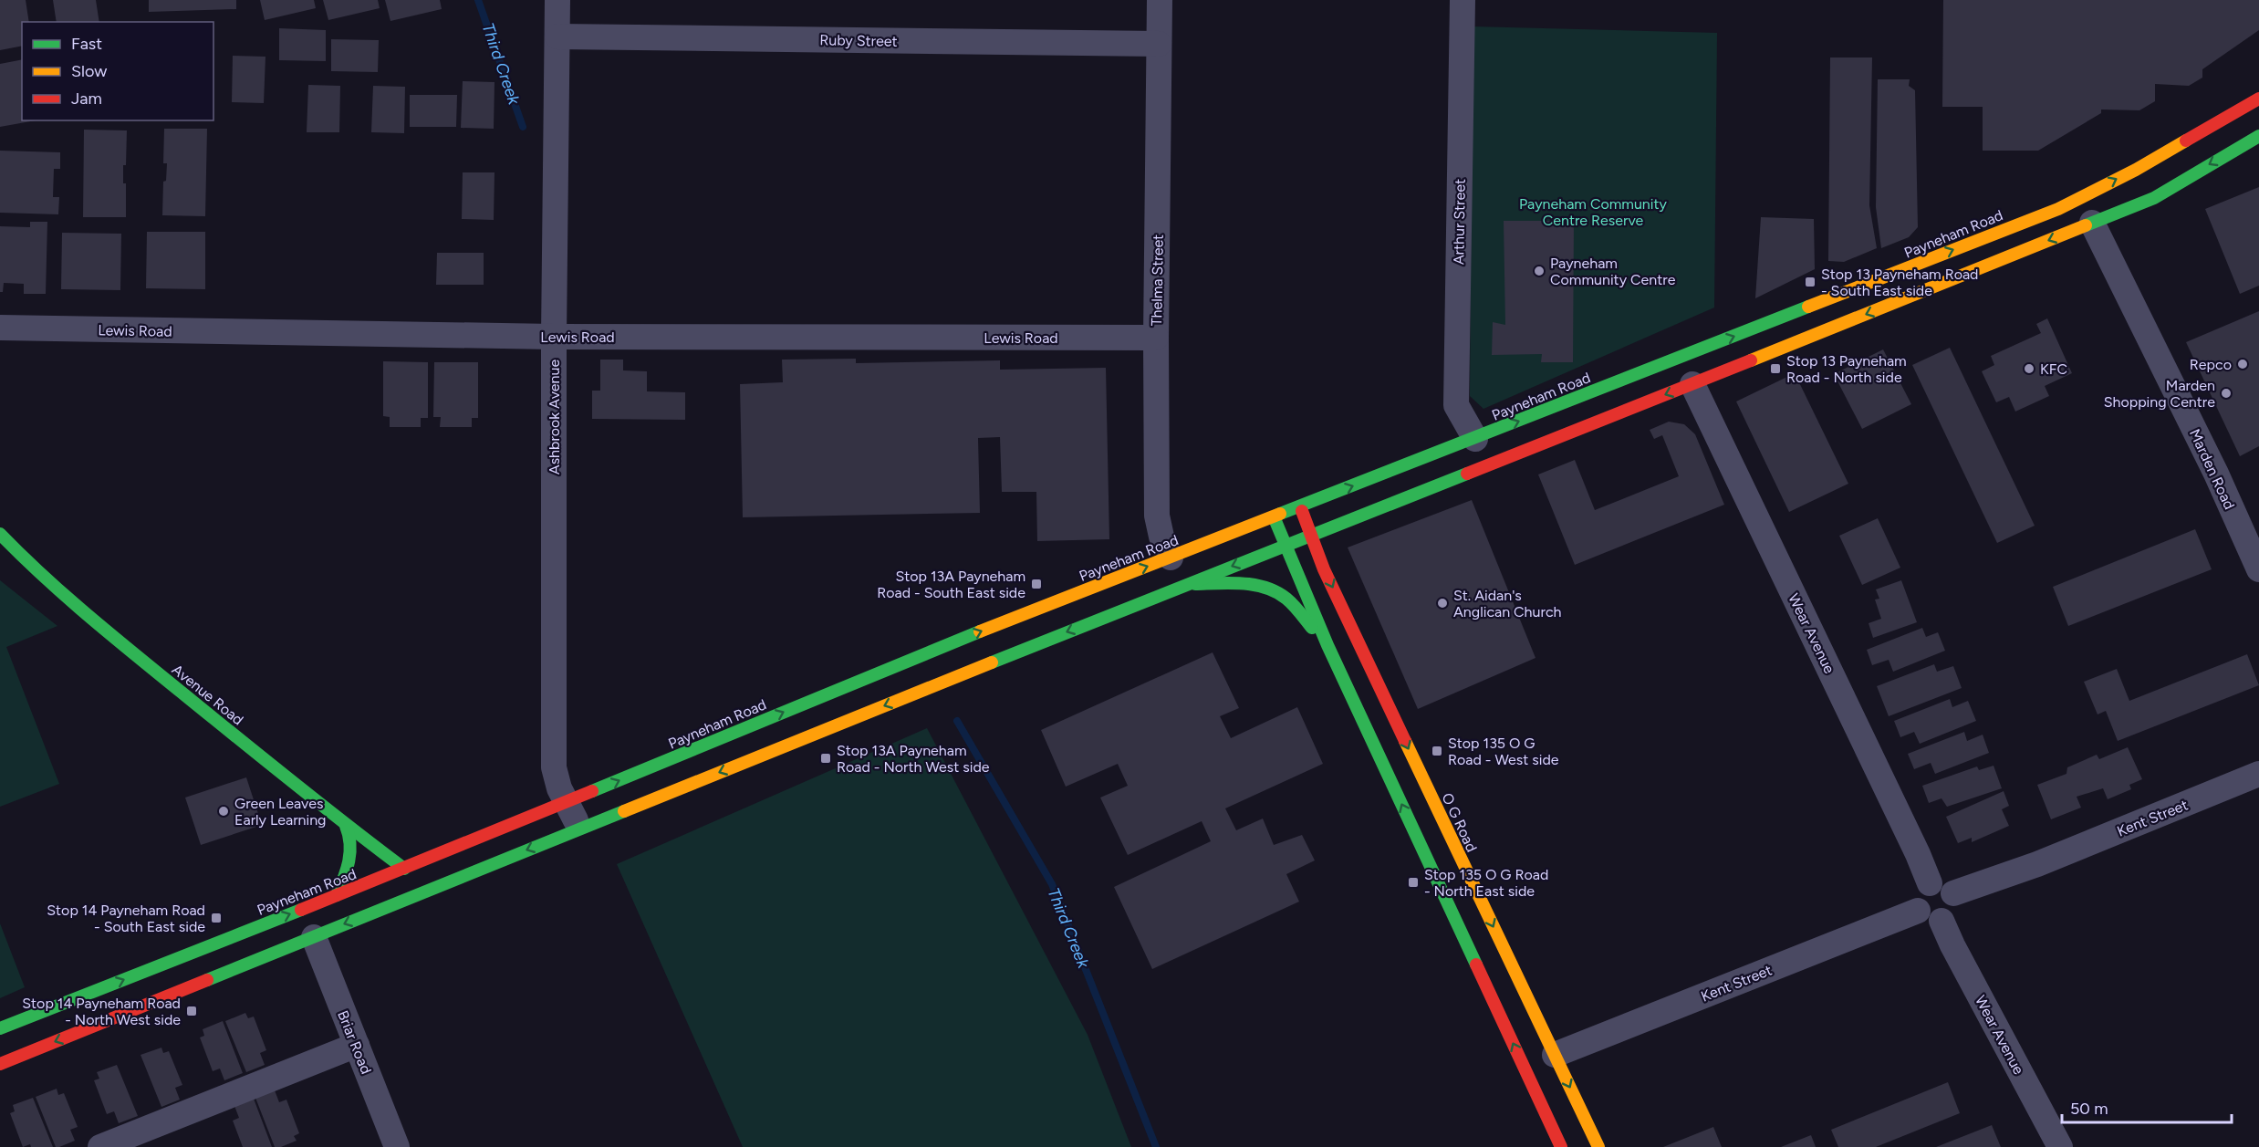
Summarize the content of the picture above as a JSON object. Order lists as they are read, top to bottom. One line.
{"streets":{"main road":["Payneham Road","Avenue Road","O G Road"],"street":["Ruby Street","Arthur Street","Thelma Street","Lewis Road","Ashbrook Avenue","Marden Road","Wear Avenue","Kent Street","Briar Road"]},"crossings":[["Ruby Street","Thelma Street"],["Ruby Street","Ashbrook Avenue"],["Arthur Street","Payneham Road"],["Payneham Road","Thelma Street"],["Payneham Road","Ashbrook Avenue"],["Payneham Road","Avenue Road"],["Payneham Road","O G Road"],["Thelma Street","Lewis Road"],["Lewis Road","Ashbrook Avenue"],["Wear Avenue","Kent Street"],["Kent Street","O G Road"]],"water":["Third Creek"],"parks":["Payneham Community Centre Reserve"],"places":{"other":["Payneham Community Centre","Repco","KFC","Marden Shopping Centre","St. Aidan's Anglican Church","Green Leaves Early Learning"],"transit":["Stop 13 Payneham Road - South East side","Stop 13 Payneham Road - North side","Stop 13A Payneham Road - South East side","Stop 135 O G Road - West side","Stop 13A Payneham Road - North West side","Stop 135 O G Road - North East side","Stop 14 Payneham Road - South East side","Stop 14 Payneham Road - North West side"]},"legend":["Fast","Slow","Jam"],"scale_bar":"50 m"}
